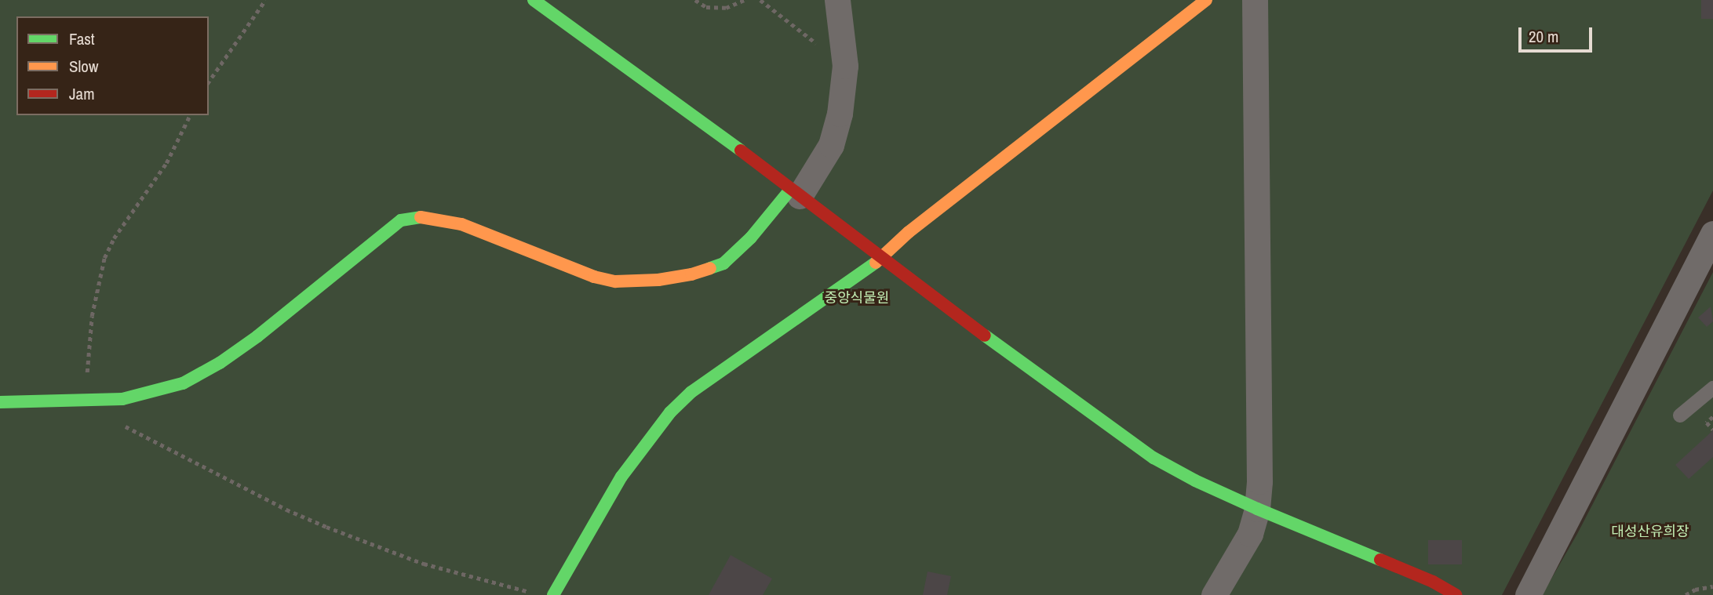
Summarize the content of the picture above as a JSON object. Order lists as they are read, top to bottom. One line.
{"parks":["중앙식물원","대성산유희장"],"legend":["Fast","Slow","Jam"],"scale_bar":"20 m"}
